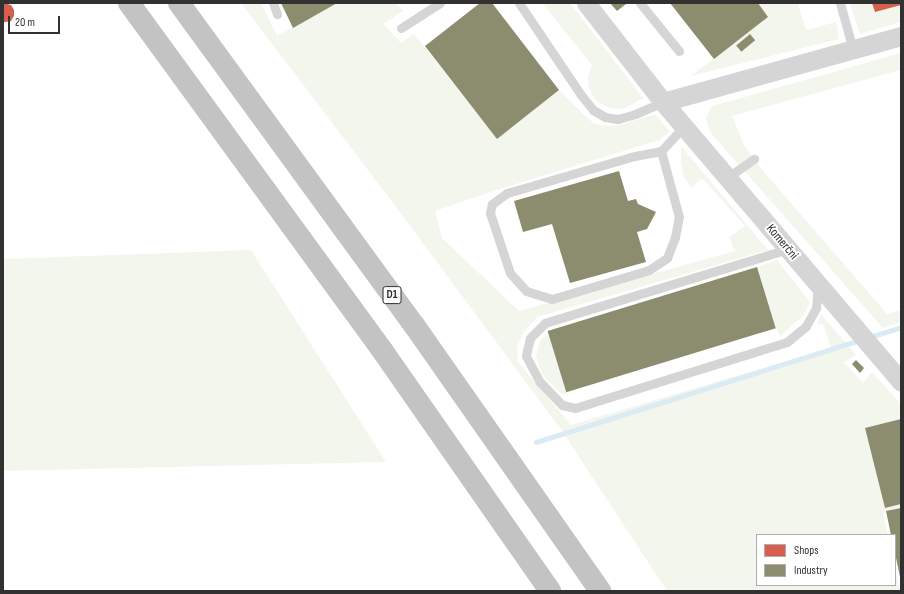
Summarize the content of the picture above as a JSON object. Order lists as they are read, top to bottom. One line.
{"streets":{"highway":["D1"],"street":["Komerční"]},"legend":["Shops","Industry"],"scale_bar":"20 m"}
